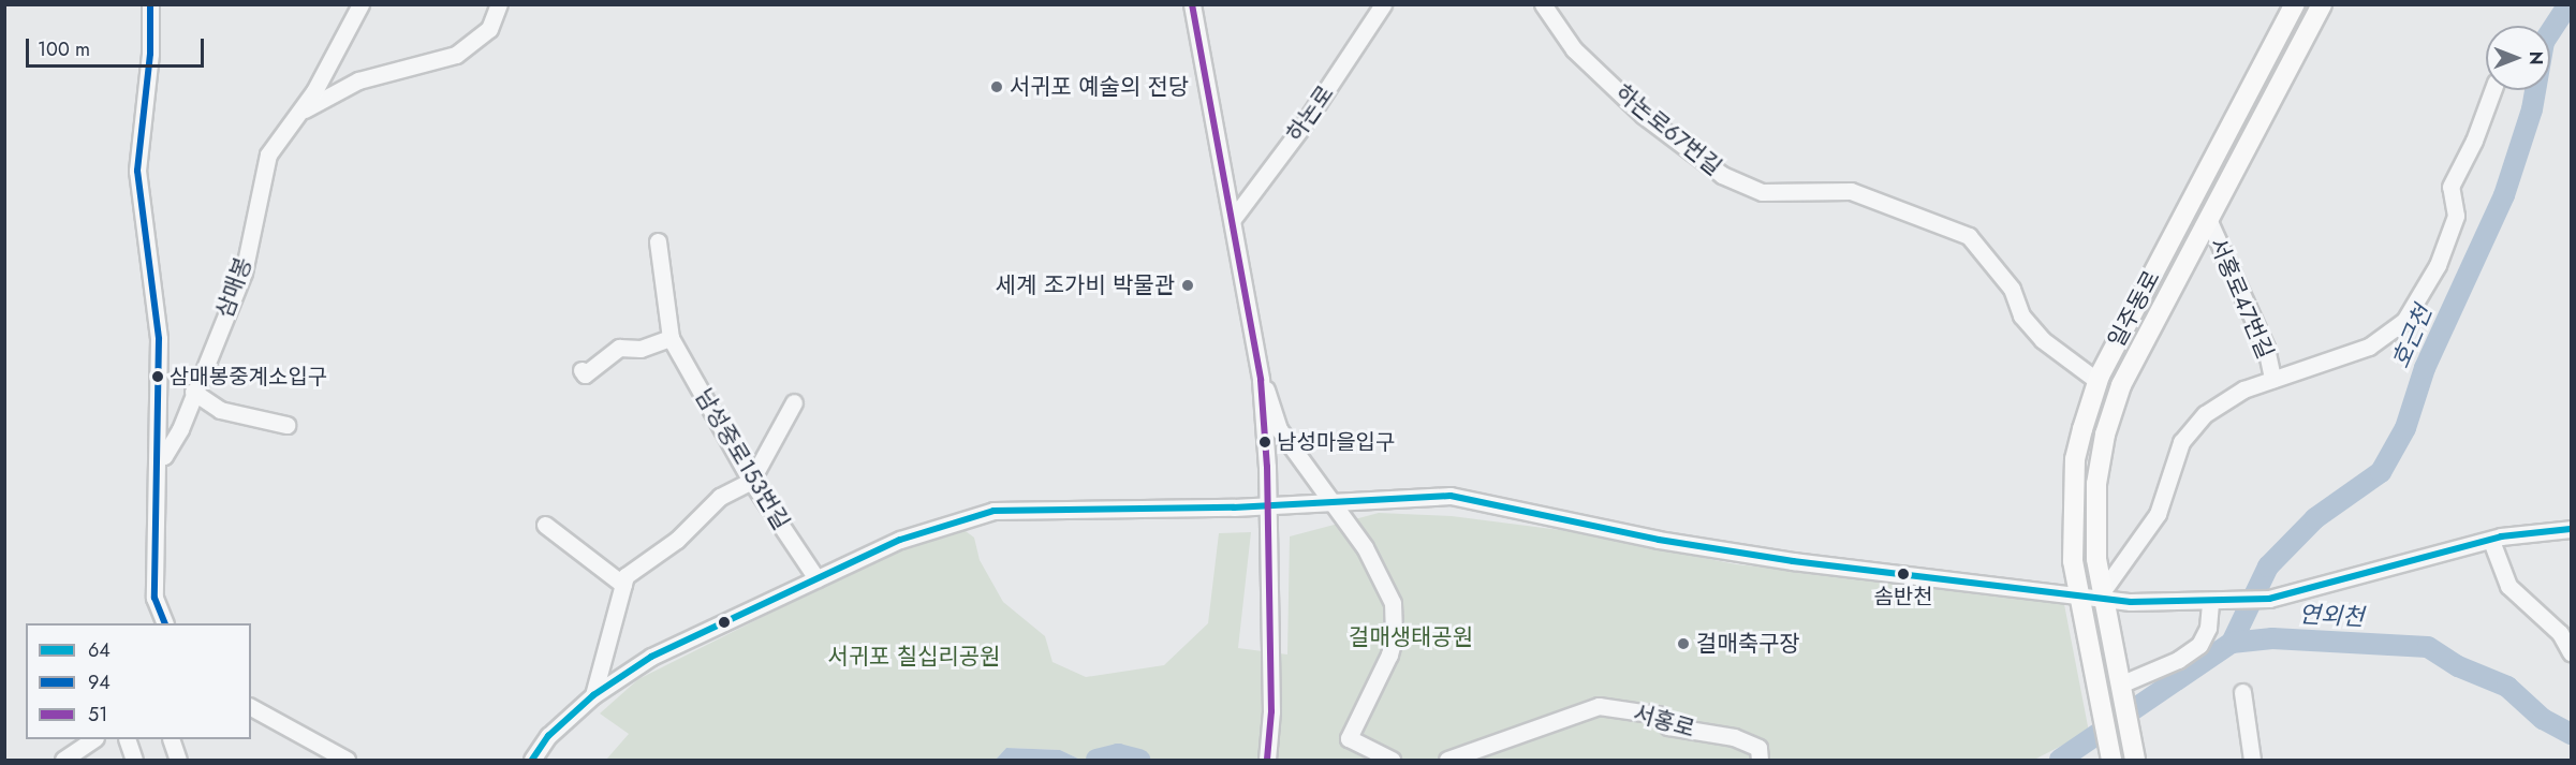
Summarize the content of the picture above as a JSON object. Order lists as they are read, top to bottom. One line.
{"streets":{"main road":["일주동로"],"street":["하논로","하논로67번길","삼매봉","서홍로47번길","남성중로153번길","서홍로"]},"crossings":[["하논로67번길","일주동로"],["서홍로47번길","일주동로"]],"water":["호근천","연외천"],"parks":["걸매생태공원","서귀포 칠십리공원"],"places":["서귀포 예술의 전당","세계 조가비 박물관","삼매봉중계소입구","남성마을입구","솜반천","걸매축구장"],"lines":["transit line 94","transit line 51","transit line 64"],"legend":["64","94","51"],"scale_bar":"100 m","north":"right"}
